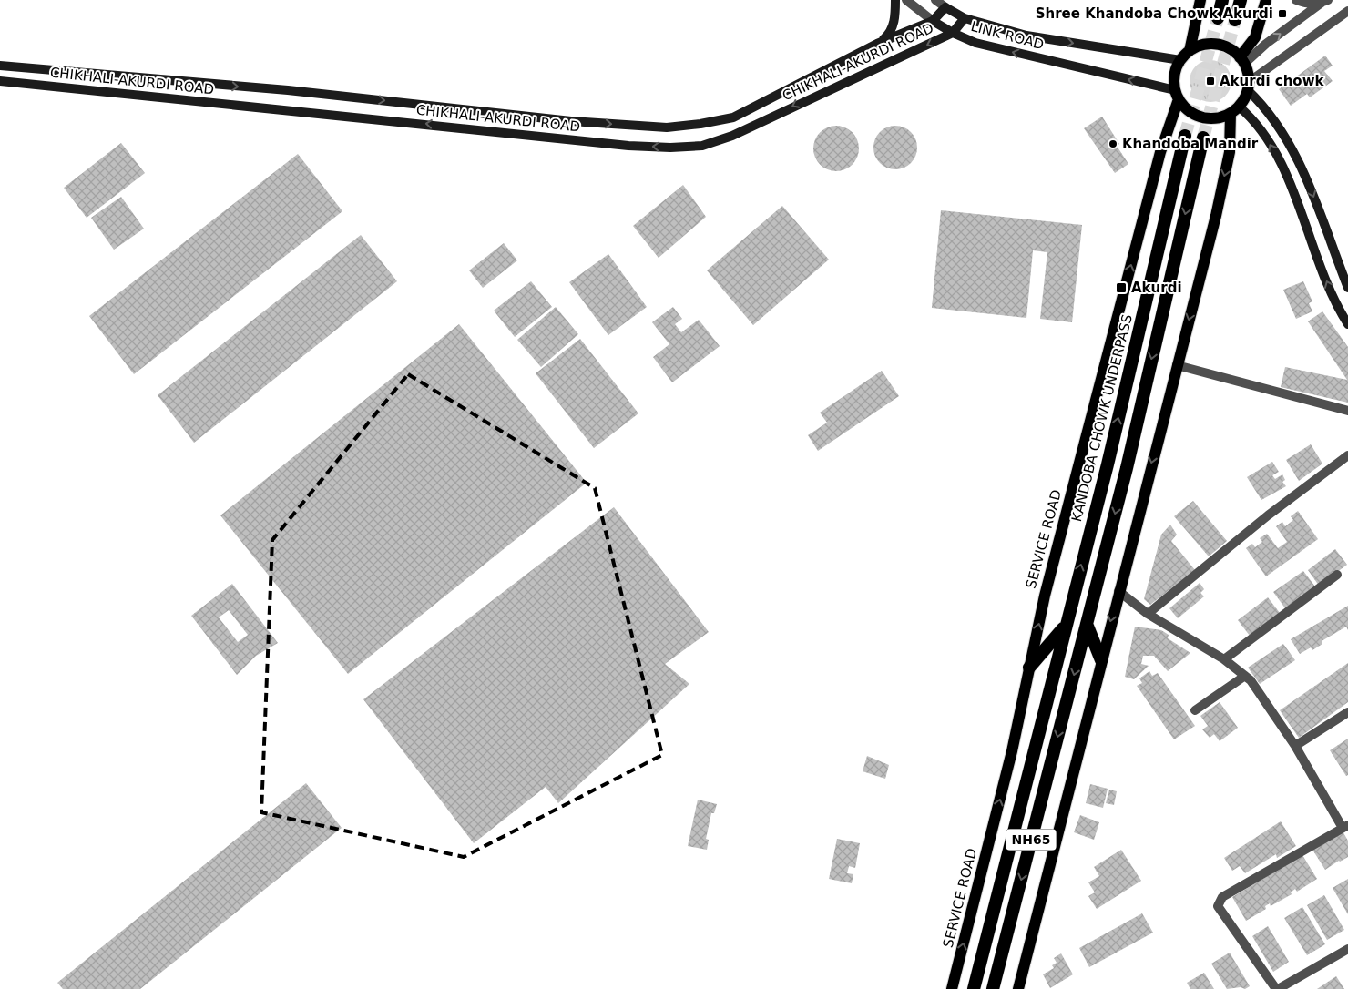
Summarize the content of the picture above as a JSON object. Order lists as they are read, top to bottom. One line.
{"streets":{"highway":["KANDOBA CHOWK UNDERPASS","NH65"],"main road":["LINK ROAD","CHIKHALI-AKURDI ROAD","SERVICE ROAD"]},"crossings":[["LINK ROAD","CHIKHALI-AKURDI ROAD"],["LINK ROAD","SERVICE ROAD"],["KANDOBA CHOWK UNDERPASS","NH65"]],"places":{"transit":["Shree Khandoba Chowk Akurdi","Akurdi chowk","Akurdi"],"other":["Khandoba Mandir"]}}
